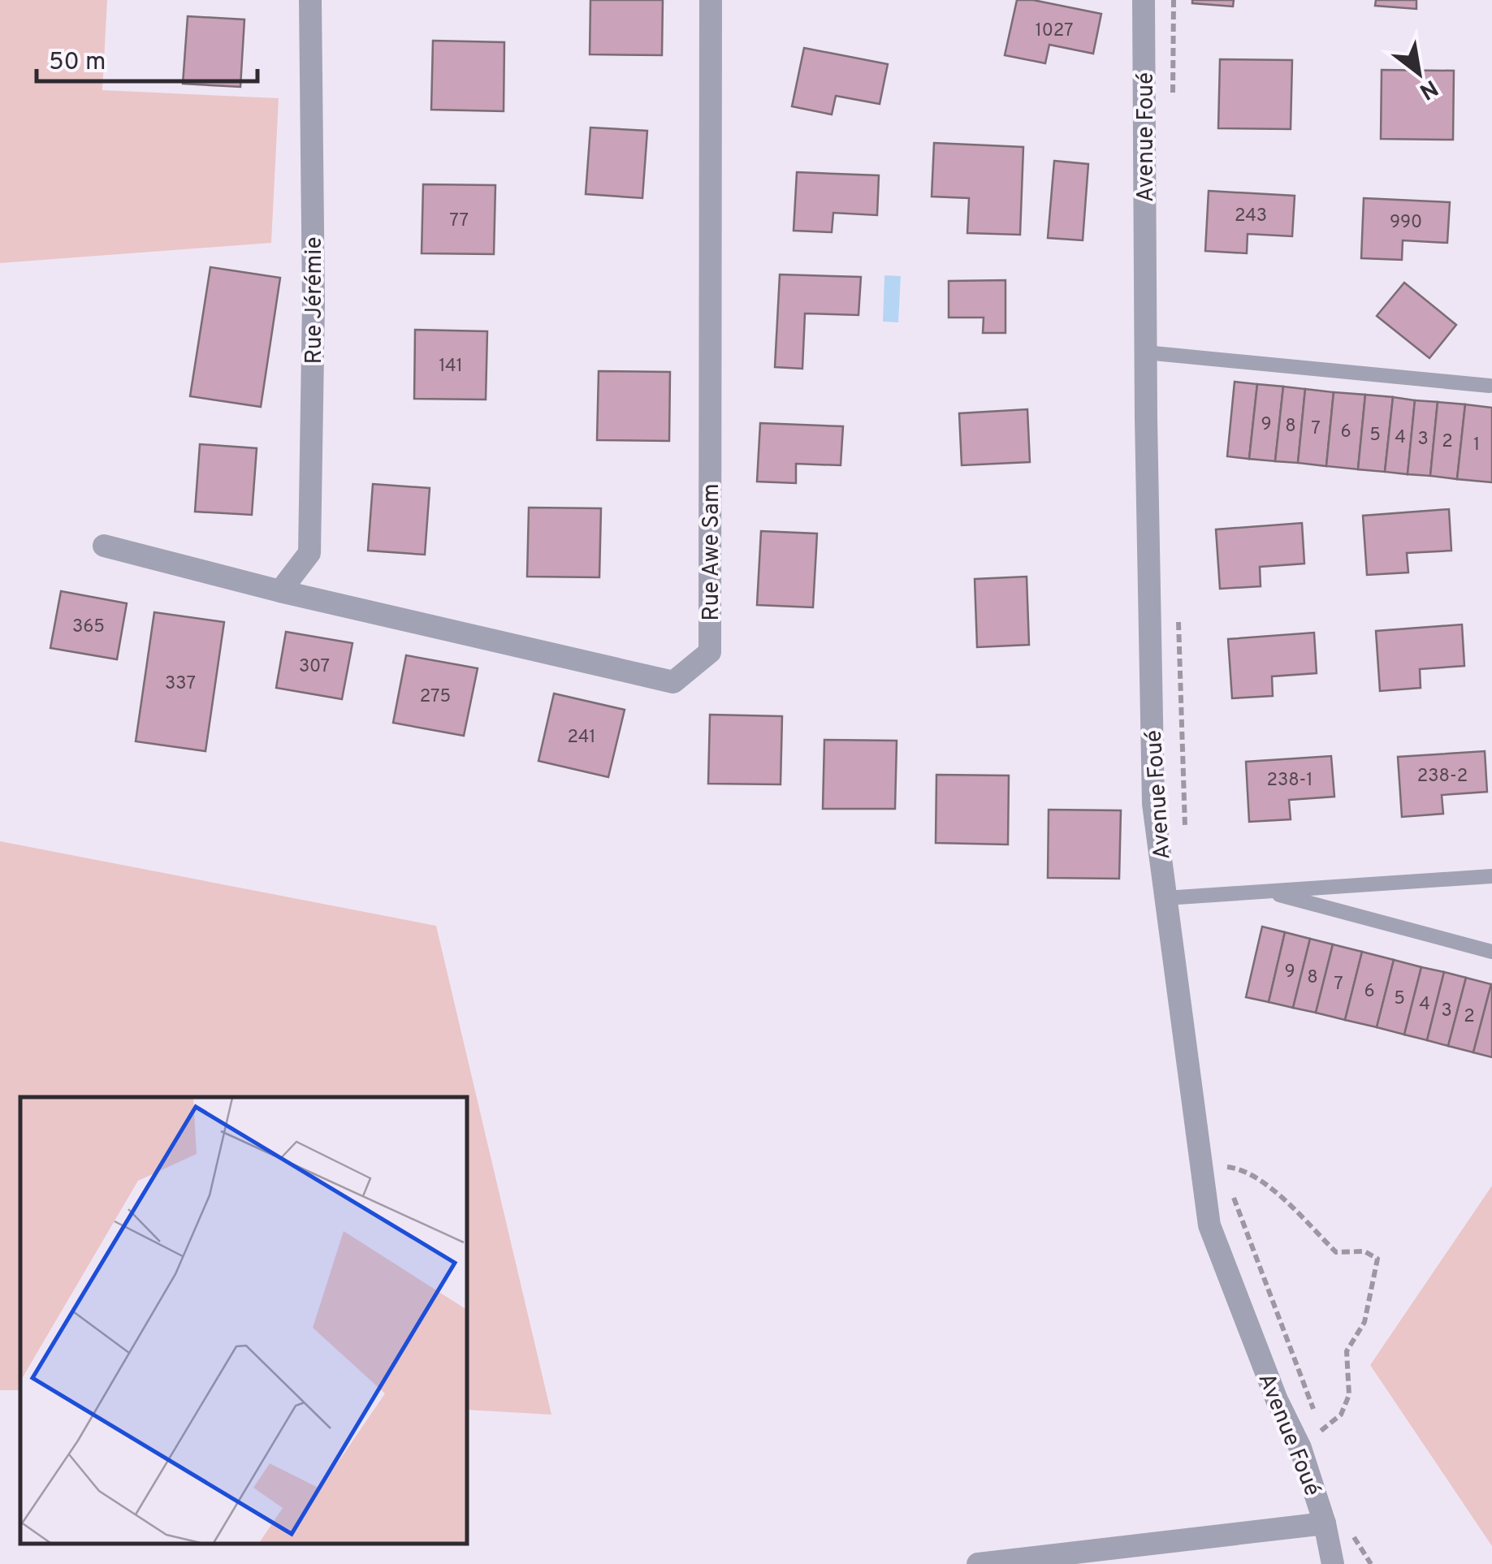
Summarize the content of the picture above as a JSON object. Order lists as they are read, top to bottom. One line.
{"streets":{"street":["Avenue Foué","Rue Jérémie","Rue Awe Sam"]},"crossings":[["Rue Jérémie","Rue Awe Sam"]],"house_numbers":["1027","243","77","990","141","9","8","7","6","5","4","3","2","1","365","307","337","275","241","238-2","238-1","9","8","7","6","5","4","3","2"],"scale_bar":"50 m","north":"bottom right"}
